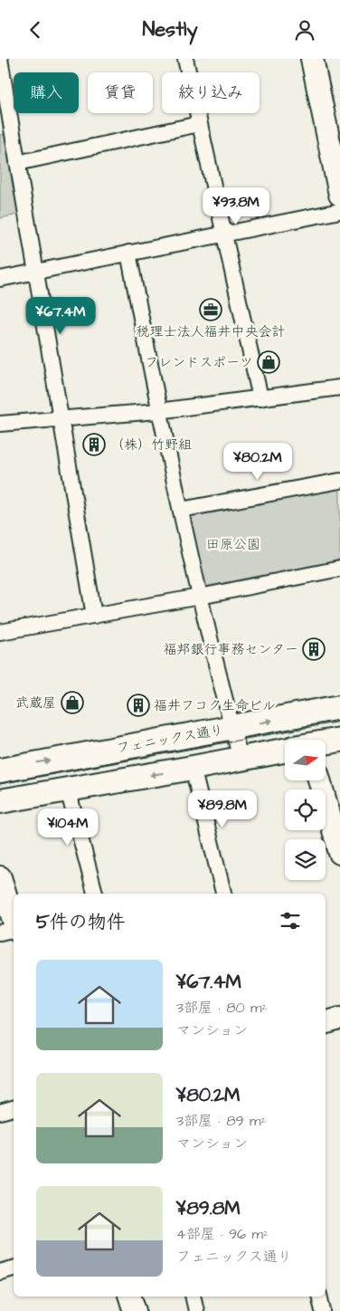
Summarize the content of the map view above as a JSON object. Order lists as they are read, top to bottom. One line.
{"streets":{"main road":["フェニックス通り"]},"parks":["田原公園"],"places":{"office":["税理士法人福井中央会計"],"shop":["フレンドスポーツ","武蔵屋"],"building":["（株）竹野組","福邦銀行事務センター","福井フコク生命ビル"]},"north":"right","page":{"header":"Nestly","chip":["購入","賃貸","絞り込み"],"price":["¥93.8M","¥67.4M","¥80.2M","¥89.8M","¥104M"],"heading":"5件の物件","list":[{"name":"¥67.4M","note":"3部屋 · 80 m² · マンション"},{"name":"¥80.2M","note":"3部屋 · 89 m² · マンション"},{"name":"¥89.8M","note":"4部屋 · 96 m² · フェニックス通り"}]}}
